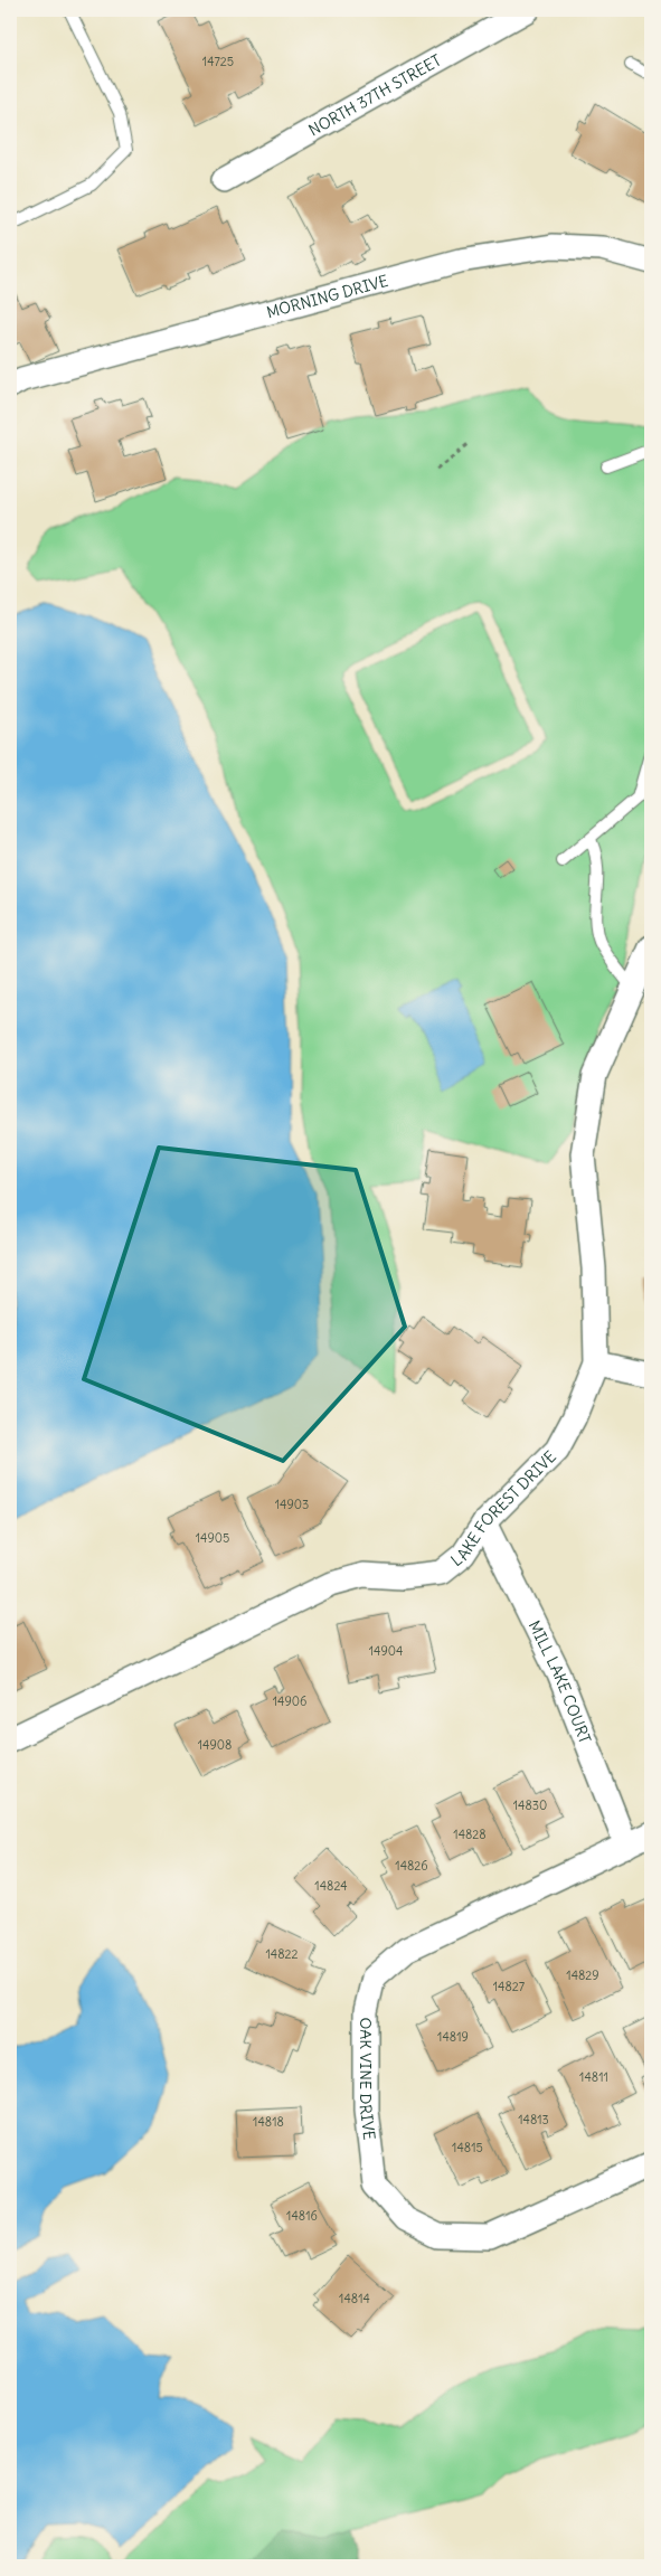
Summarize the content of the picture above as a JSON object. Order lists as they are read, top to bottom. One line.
{"streets":{"street":["NORTH 37TH STREET","MORNING DRIVE","LAKE FOREST DRIVE","MILL LAKE COURT","OAK VINE DRIVE"]},"crossings":[["LAKE FOREST DRIVE","MILL LAKE COURT"],["MILL LAKE COURT","OAK VINE DRIVE"]],"house_numbers":["14725","14903","14905","14904","14906","14908","14830","14828","14826","14824","14822","14829","14827","14819","14811","14813","14818","14815","14816","14814"]}
